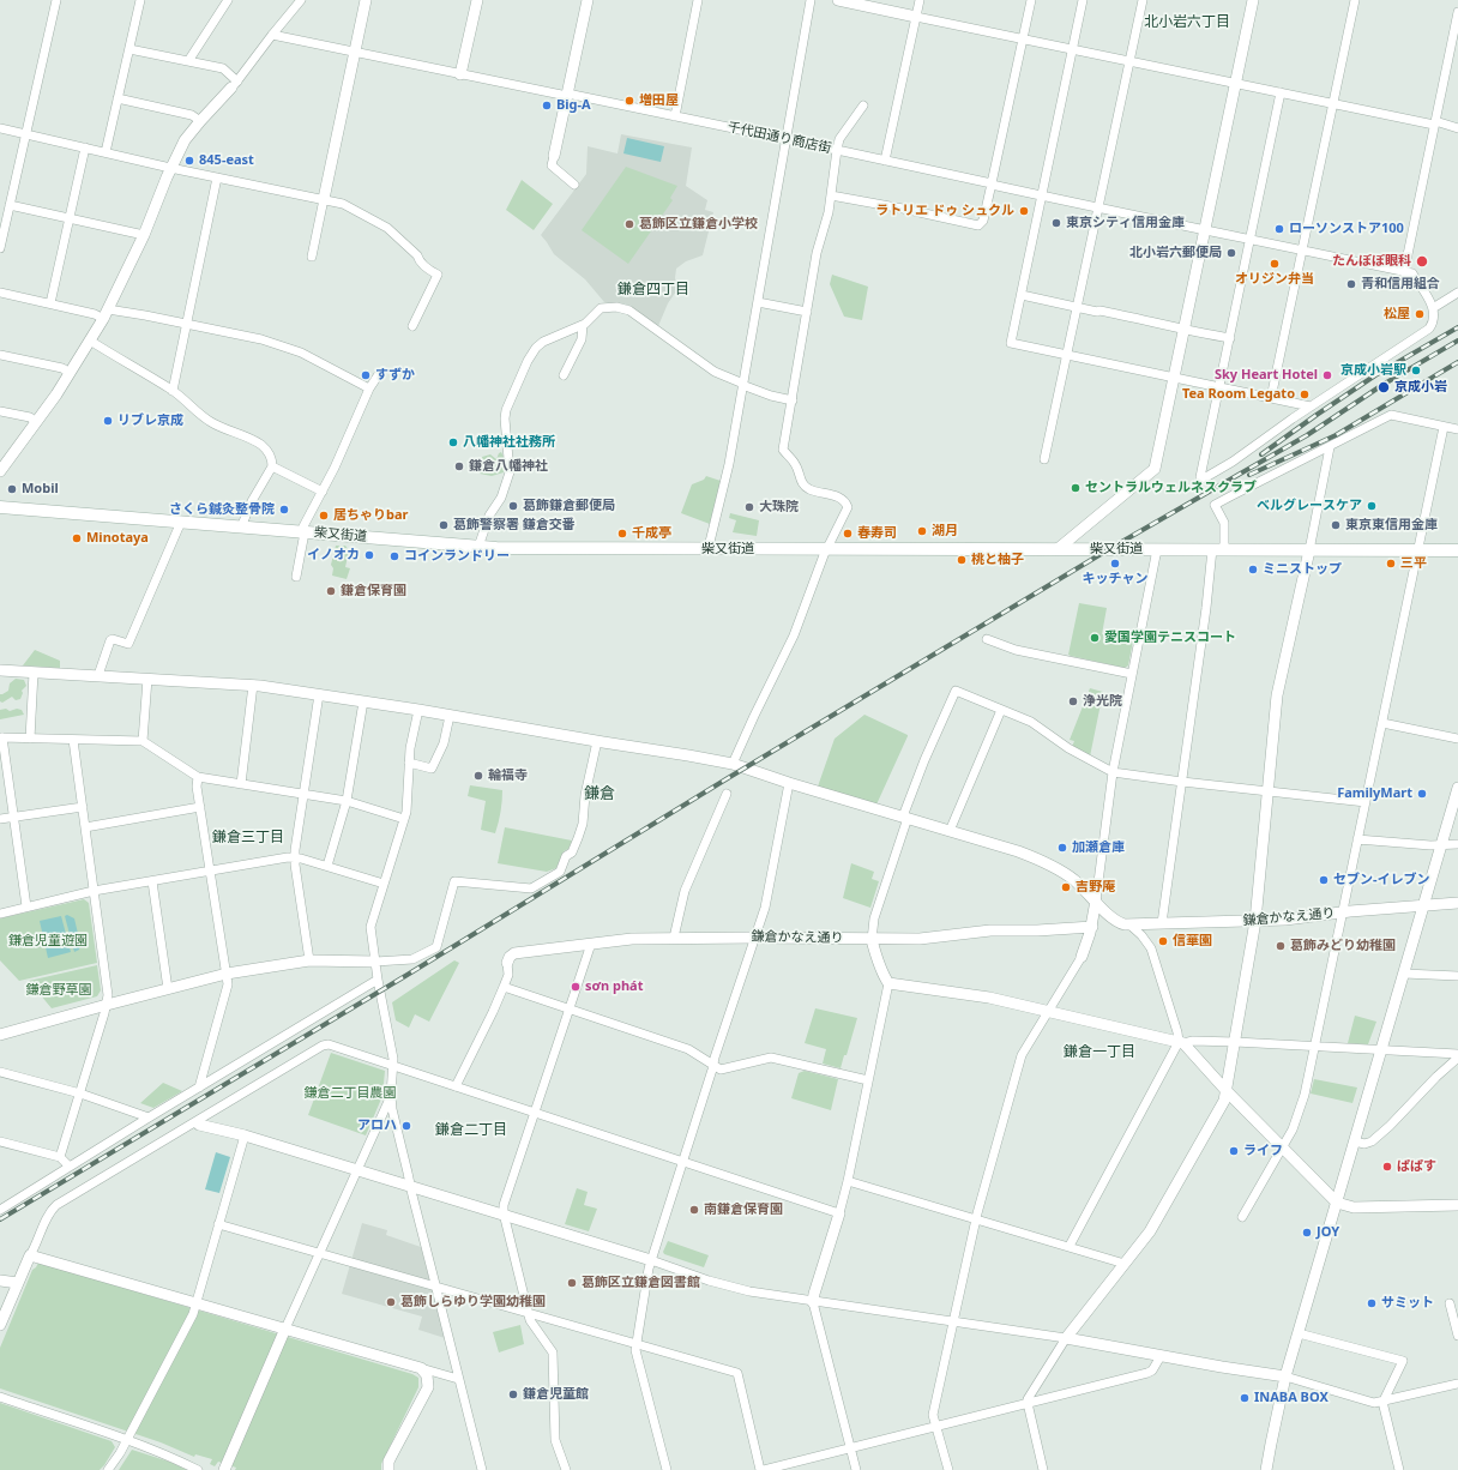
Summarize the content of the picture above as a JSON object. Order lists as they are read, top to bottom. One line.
{"streets":{"main road":["柴又街道"],"street":["千代田通り商店街","鎌倉かなえ通り"]},"districts":["北小岩六丁目","鎌倉四丁目","鎌倉","鎌倉三丁目","鎌倉一丁目","鎌倉二丁目"],"parks":["鎌倉児童遊園","鎌倉野草園","鎌倉二丁目農園"],"places":["増田屋","Big-A","845-east","ラトリエ ドゥ シュクル","東京シティ信用金庫","葛飾区立鎌倉小学校","ローソンストア100","北小岩六郵便局","たんぽぽ眼科","オリジン弁当","青和信用組合","松屋","京成小岩駅","すずか","Sky Heart Hotel","京成小岩","Tea Room Legato","リブレ京成","八幡神社社務所","鎌倉八幡神社","セントラルウェルネスクラブ","Mobil","葛飾鎌倉郵便局","ベルグレースケア","大珠院","さくら鍼灸整骨院","居ちゃりbar","葛飾警察署 鎌倉交番","東京東信用金庫","湖月","千成亭","春寿司","Minotaya","イノオカ","コインランドリー","桃と柚子","キッチャン","三平","ミニストップ","鎌倉保育園","愛国学園テニスコート","浄光院","輪福寺","FamilyMart","加瀬倉庫","セブン-イレブン","吉野庵","信華園","葛飾みどり幼稚園","sơn phát","アロハ","ライフ","ぱぱす","南鎌倉保育園","JOY","葛飾区立鎌倉図書館","葛飾しらゆり学園幼稚園","サミット","鎌倉児童館","INABA BOX"]}
